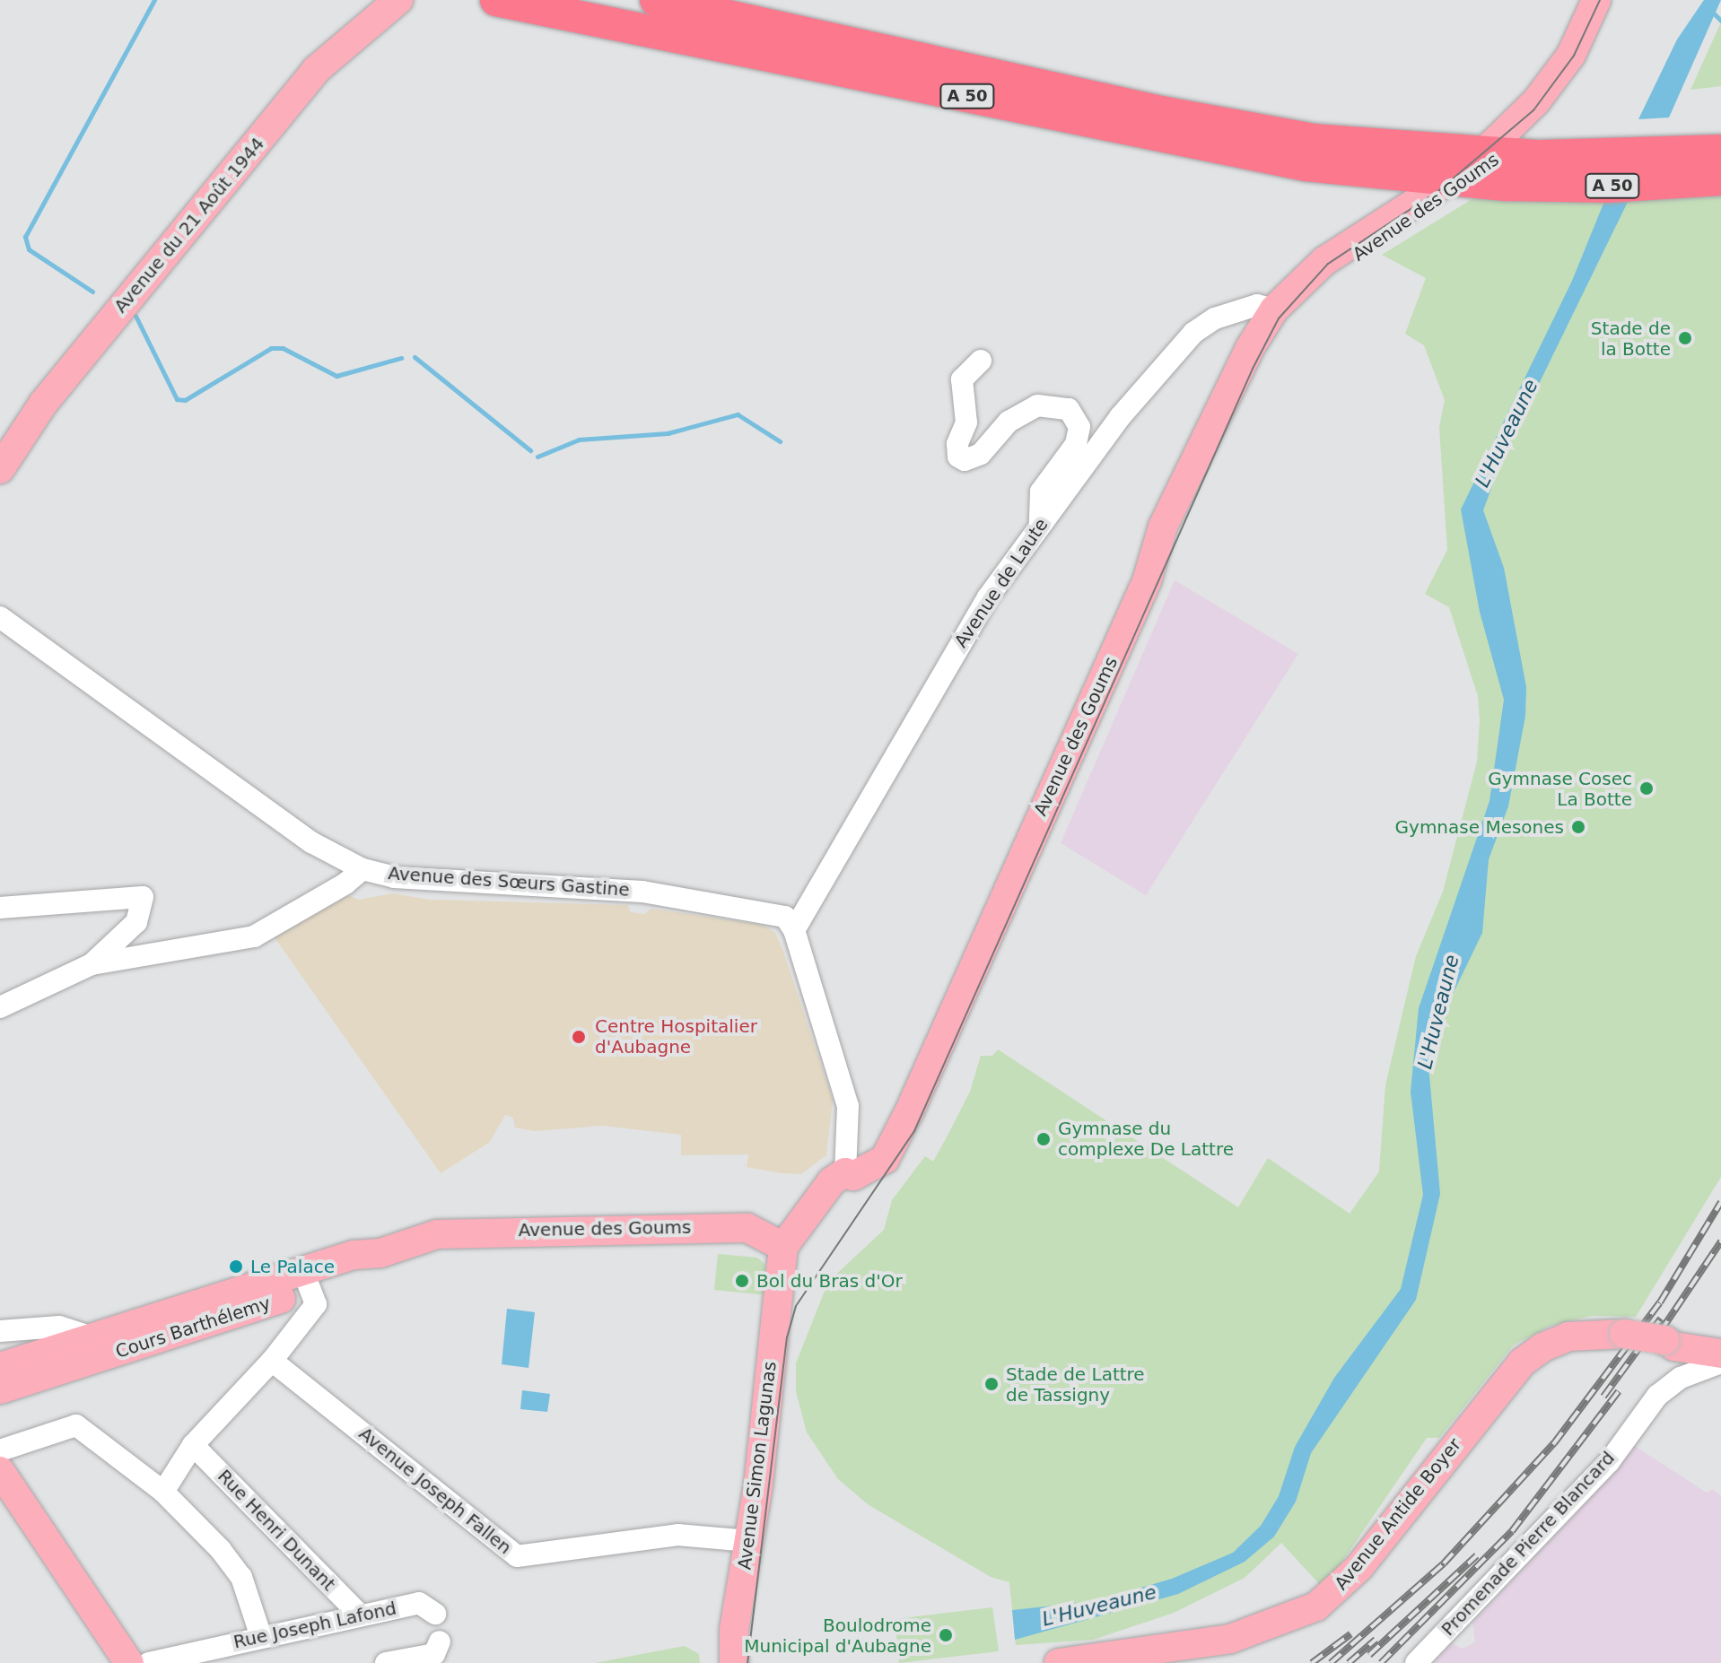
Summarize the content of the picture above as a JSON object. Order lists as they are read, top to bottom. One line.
{"streets":{"highway":["A 50"],"main road":["Avenue des Goums","Avenue du 21 Août 1944","Cours Barthélemy","Avenue Simon Lagunas","Avenue Antide Boyer"],"street":["Avenue de Laute","Avenue des Sœurs Gastine","Avenue Joseph Fallen","Rue Henri Dunant","Promenade Pierre Blancard","Rue Joseph Lafond"]},"crossings":[["A 50","Avenue des Goums"],["Avenue des Goums","Avenue de Laute"],["Avenue des Goums","Cours Barthélemy"],["Avenue des Goums","Avenue Simon Lagunas"],["Avenue de Laute","Avenue des Sœurs Gastine"],["Avenue Simon Lagunas","Avenue Joseph Fallen"],["Rue Henri Dunant","Rue Joseph Lafond"]],"water":["L'Huveaune"],"places":["Stade de la Botte","Gymnase Cosec La Botte","Gymnase Mesones","Centre Hospitalier d'Aubagne","Gymnase du complexe De Lattre","Le Palace","Bol du Bras d'Or","Stade de Lattre de Tassigny","Boulodrome Municipal d'Aubagne"]}
